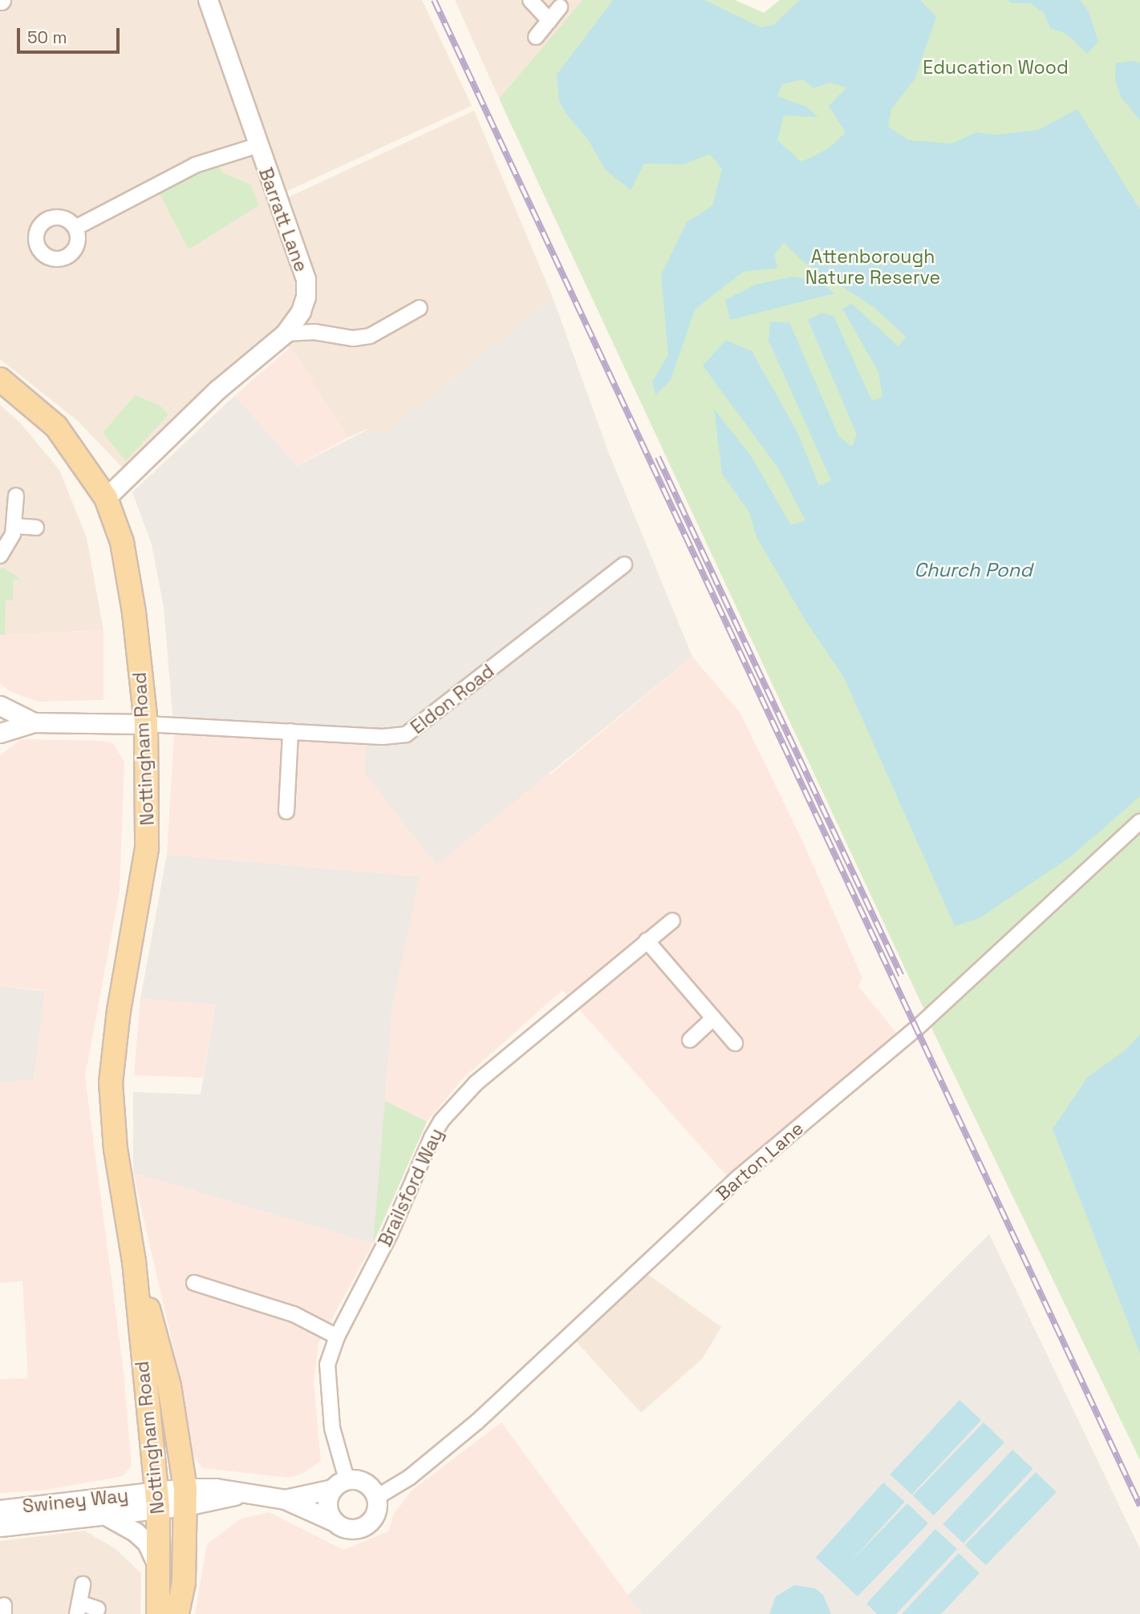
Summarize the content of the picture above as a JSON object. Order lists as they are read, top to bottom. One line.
{"streets":{"main road":["Nottingham Road"],"street":["Barratt Lane","Eldon Road","Barton Lane","Brailsford Way","Swiney Way"]},"crossings":[["Barratt Lane","Nottingham Road"],["Eldon Road","Nottingham Road"],["Nottingham Road","Swiney Way"],["Barton Lane","Brailsford Way"]],"water":["Church Pond"],"parks":["Education Wood","Attenborough Nature Reserve"],"scale_bar":"50 m"}
